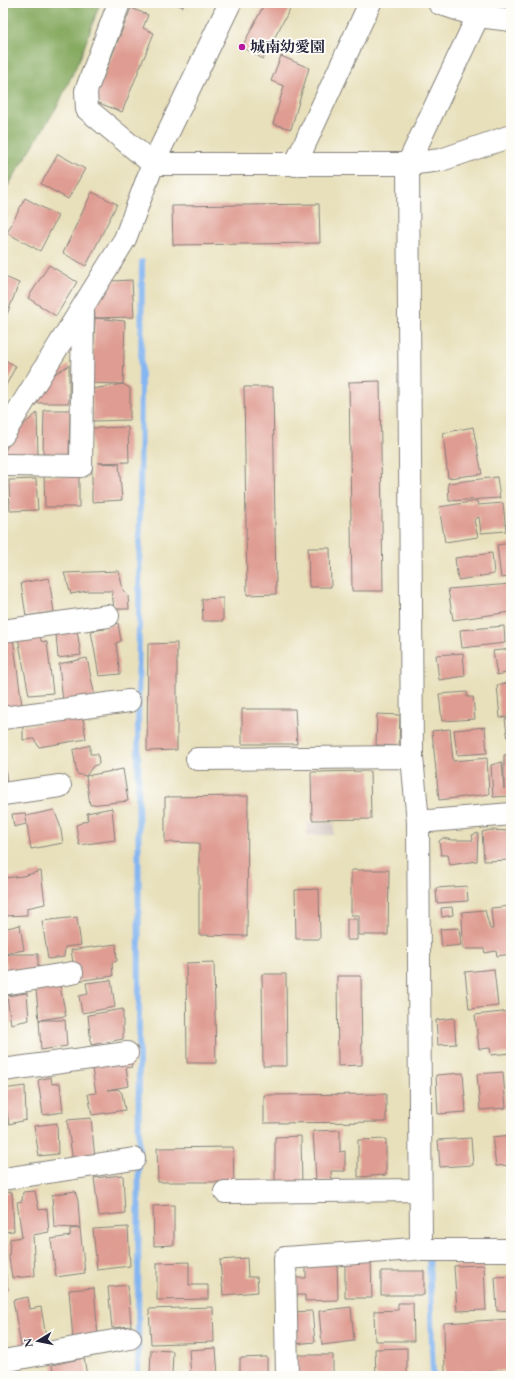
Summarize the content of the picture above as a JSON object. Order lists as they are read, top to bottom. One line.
{"places":["城南幼愛園"],"north":"left"}
